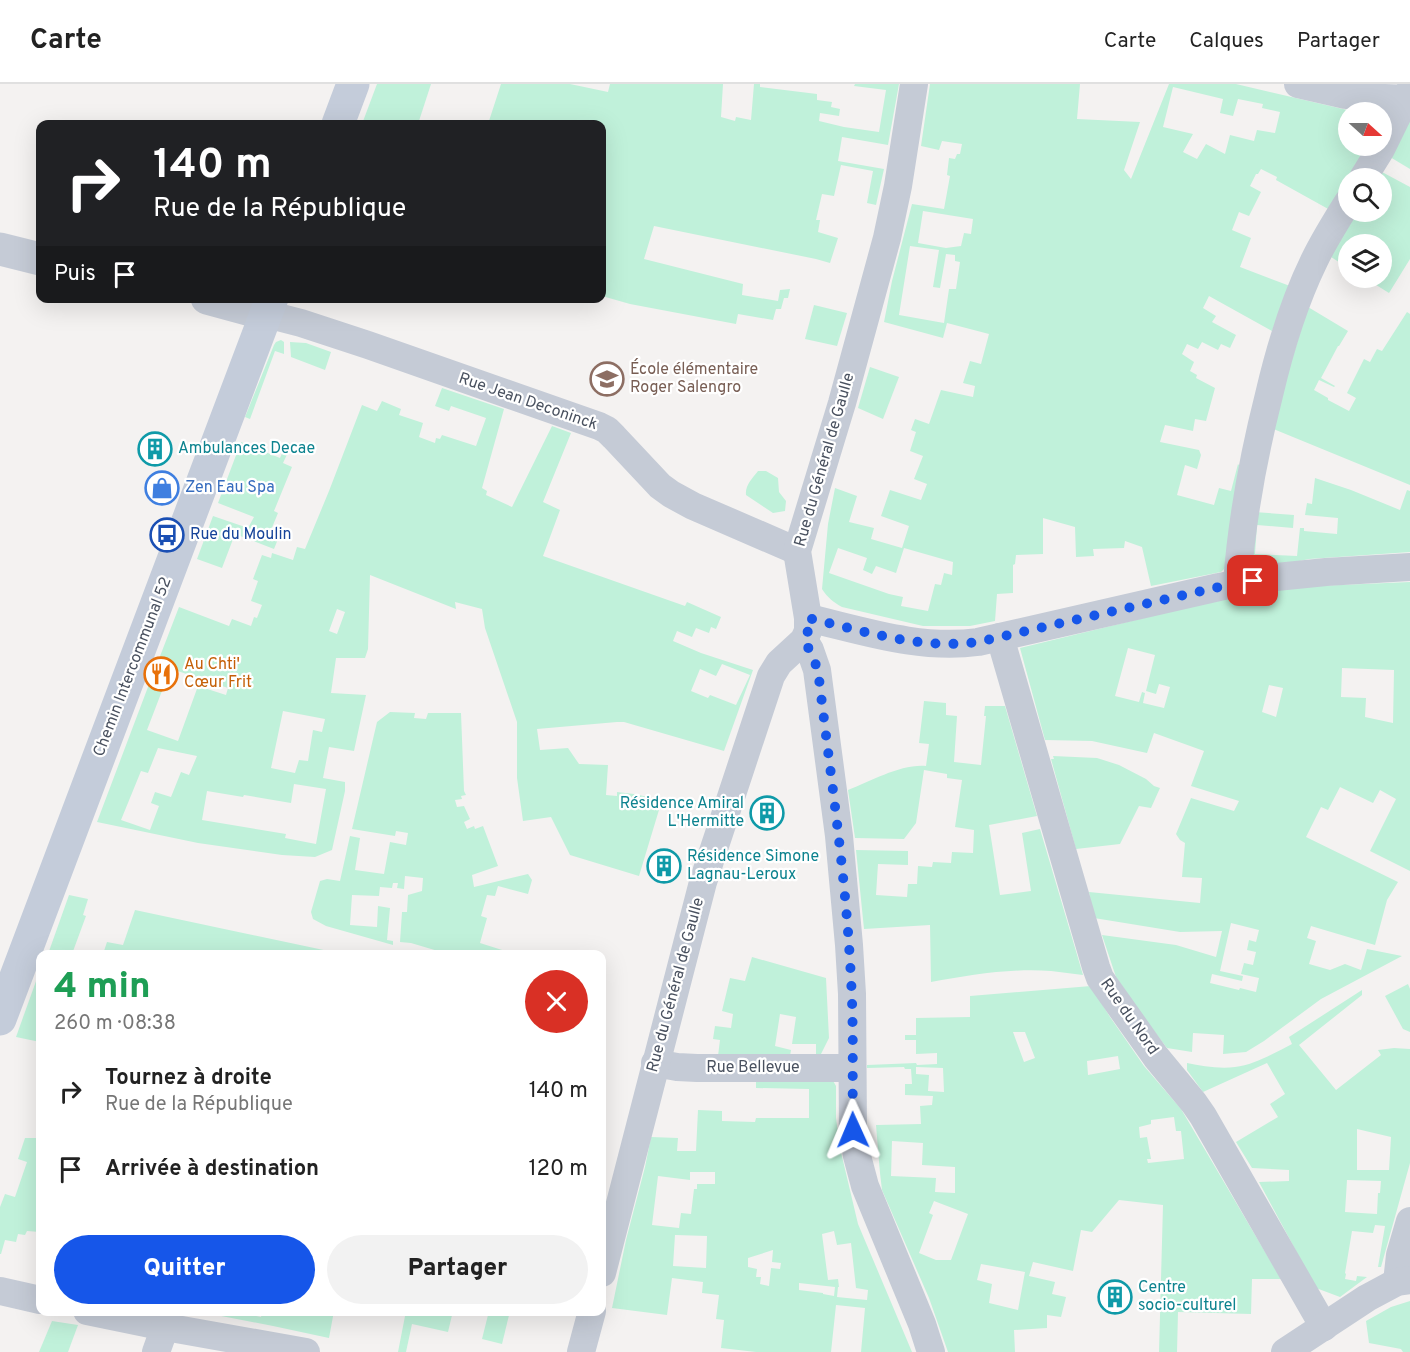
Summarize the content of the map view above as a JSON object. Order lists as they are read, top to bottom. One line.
{"streets":{"main road":["Chemin Intercommunal 52"],"street":["Rue Jean Deconinck","Rue du Général de Gaulle","Rue du Nord","Rue Bellevue"]},"crossings":[["Rue Jean Deconinck","Rue du Général de Gaulle"],["Rue Jean Deconinck","Chemin Intercommunal 52"],["Rue du Général de Gaulle","Rue Bellevue"]],"places":{"school or university":["École élémentaire Roger Salengro"],"building":["Ambulances Decae","Résidence Amiral L'Hermitte","Résidence Simone Lagnau-Leroux","Centre socio-culturel"],"shop":["Zen Eau Spa"],"bus stop":["Rue du Moulin"],"restaurant":["Au Chti' Cœur Frit"]},"north":"right","page":{"header":"Carte","nav":["Carte","Calques","Partager"],"turn":["140 m","Rue de la République"],"then":"Puis","heading":["4 min","260 m · 08:38"],"list":[{"name":"Tournez à droite","note":"Rue de la République","value":"140 m"},{"name":"Arrivée à destination","value":"120 m"}],"buttons":["Quitter","Partager"]}}
